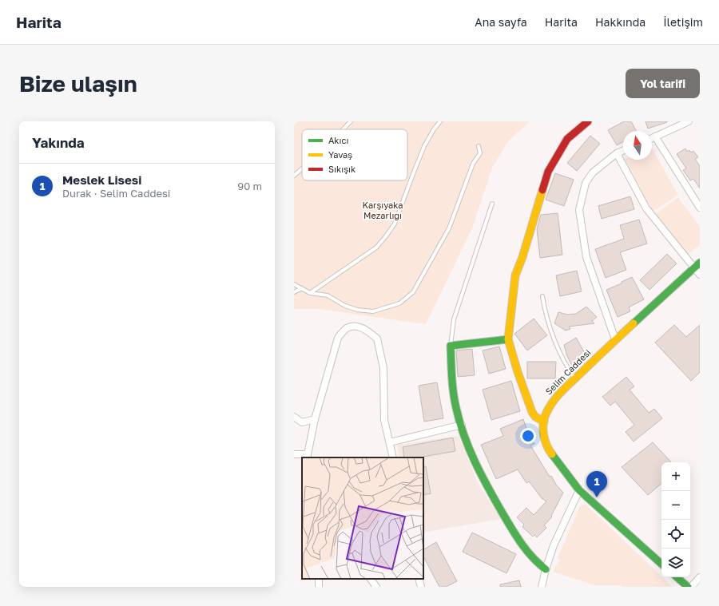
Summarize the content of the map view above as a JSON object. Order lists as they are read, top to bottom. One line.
{"streets":{"street":["Selim Caddesi"]},"parks":["Karşıyaka Mezarlığı"],"legend":["Akıcı","Yavaş","Sıkışık"],"north":"top","page":{"header":"Harita","nav":["Ana sayfa","Harita","Hakkında","İletişim"],"buttons":"Yol tarifi","title":"Bize ulaşın","heading":"Yakında","list":[{"mark":"1","name":"Meslek Lisesi","note":"Durak · Selim Caddesi","value":"90 m"}],"map_buttons":["+","−"],"pins":"1"}}
